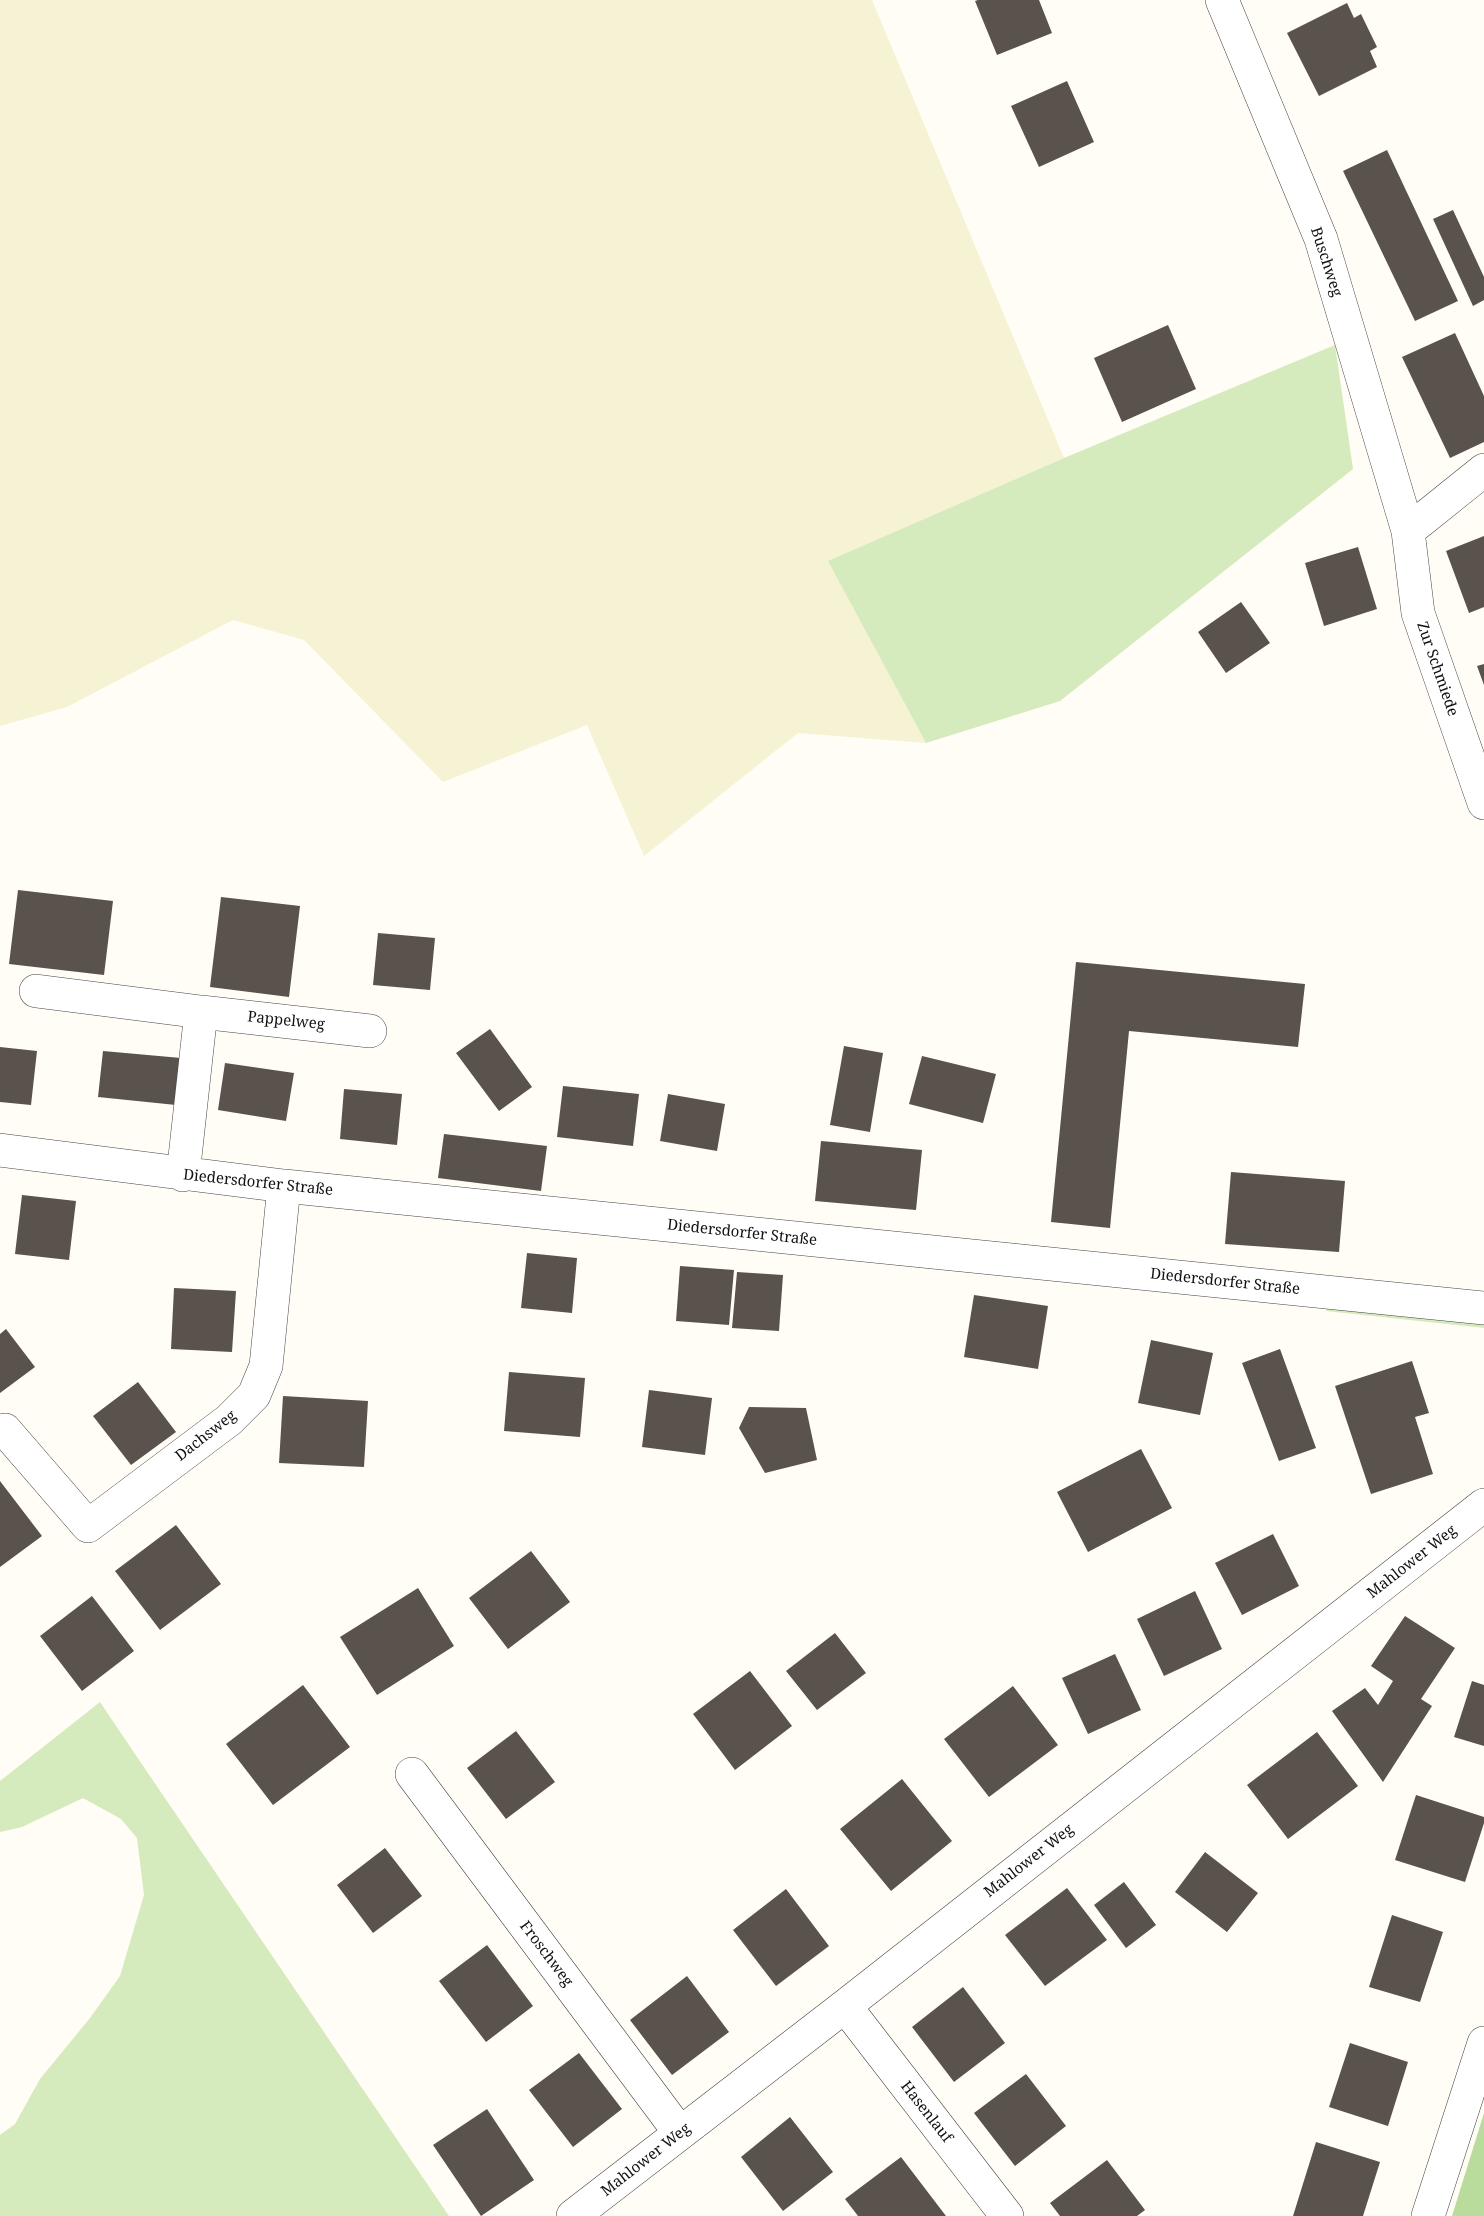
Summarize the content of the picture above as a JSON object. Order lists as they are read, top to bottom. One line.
{"streets":{"street":["Buschweg","Zur Schmiede","Pappelweg","Diedersdorfer Straße","Dachsweg","Mahlower Weg","Froschweg","Hasenlauf"]},"crossings":[["Buschweg","Zur Schmiede"],["Diedersdorfer Straße","Dachsweg"],["Mahlower Weg","Froschweg"],["Mahlower Weg","Hasenlauf"]]}
